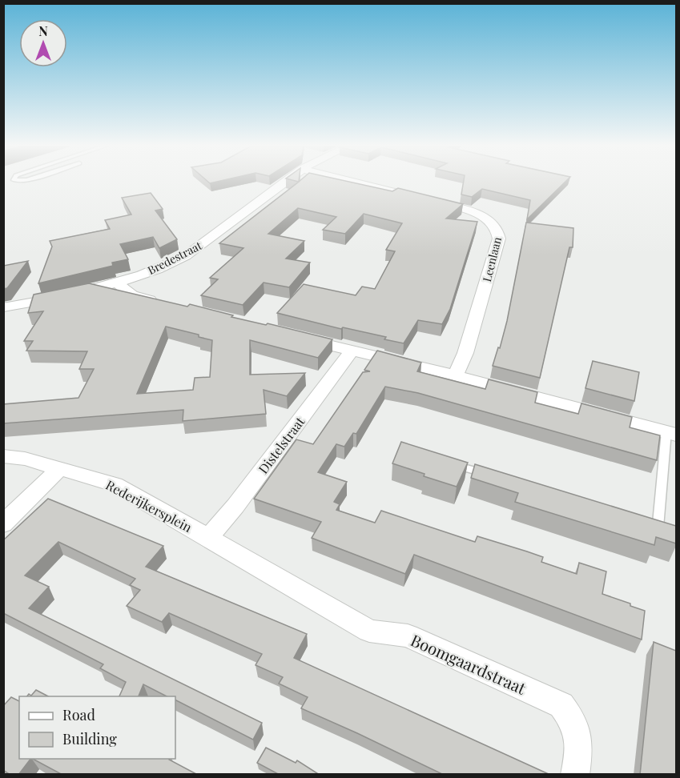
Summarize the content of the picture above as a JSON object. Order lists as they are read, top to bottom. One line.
{"streets":{"street":["Bredestraat","Leenlaan","Distelstraat","Rederijkersplein","Boomgaardstraat"]},"crossings":[["Distelstraat","Rederijkersplein"],["Distelstraat","Boomgaardstraat"],["Rederijkersplein","Boomgaardstraat"]],"legend":["Road","Building"],"north":"top"}
